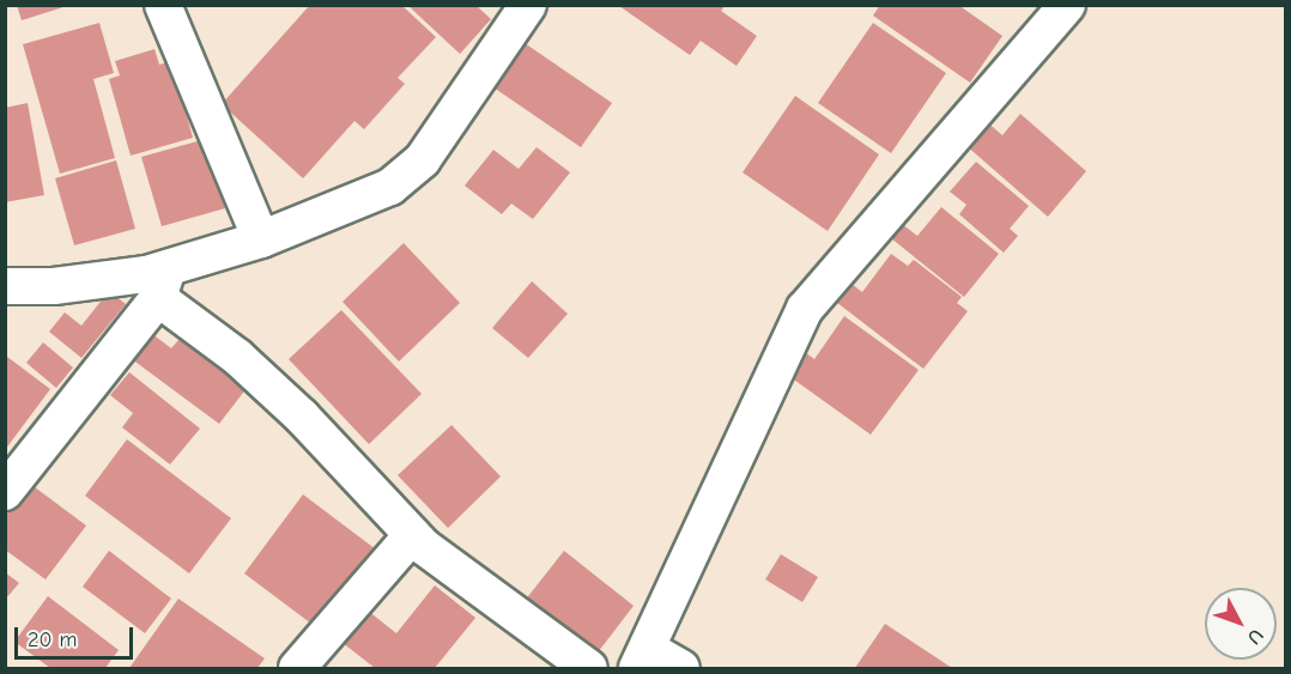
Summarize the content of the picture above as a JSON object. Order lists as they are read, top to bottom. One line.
{"scale_bar":"20 m","north":"bottom right"}
